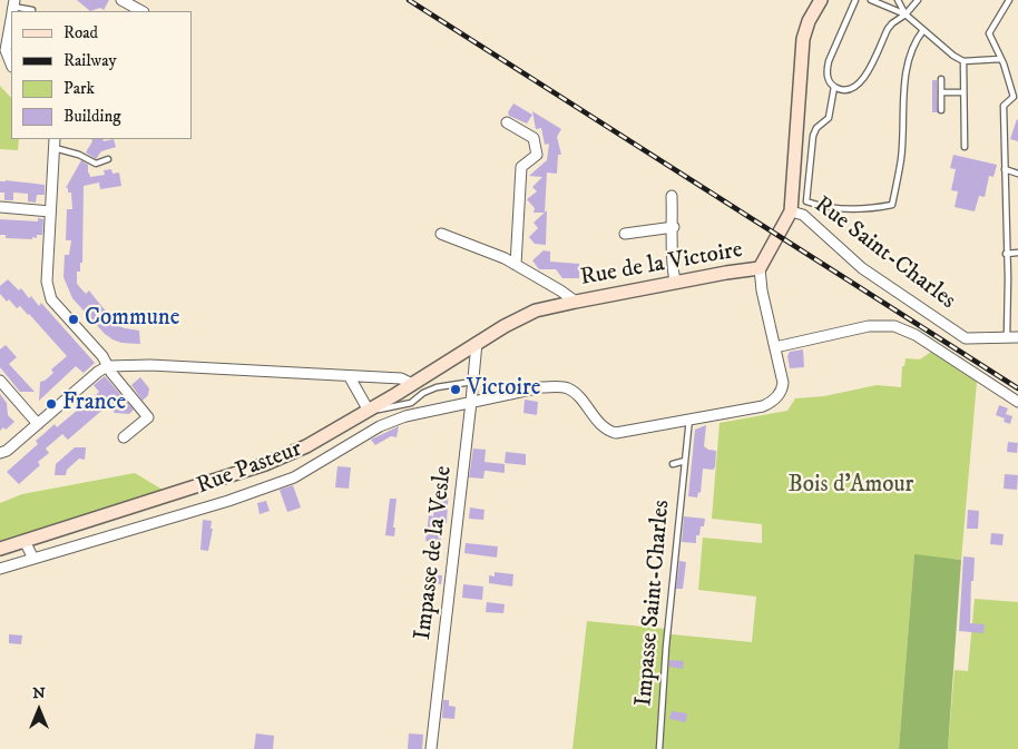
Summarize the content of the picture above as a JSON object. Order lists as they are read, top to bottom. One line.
{"streets":{"street":["Rue Saint-Charles","Rue de la Victoire","Rue Pasteur","Impasse de la Vesle"],"lane":["Impasse Saint-Charles"]},"crossings":[["Rue Saint-Charles","Rue de la Victoire"],["Rue de la Victoire","Rue Pasteur"],["Rue de la Victoire","Impasse de la Vesle"],["Rue Pasteur","Impasse de la Vesle"],["Rue Pasteur","Impasse Saint-Charles"]],"parks":["Bois d'Amour"],"places":["Commune","Victoire","France"],"legend":["Road","Railway","Park","Building"],"north":"top"}
